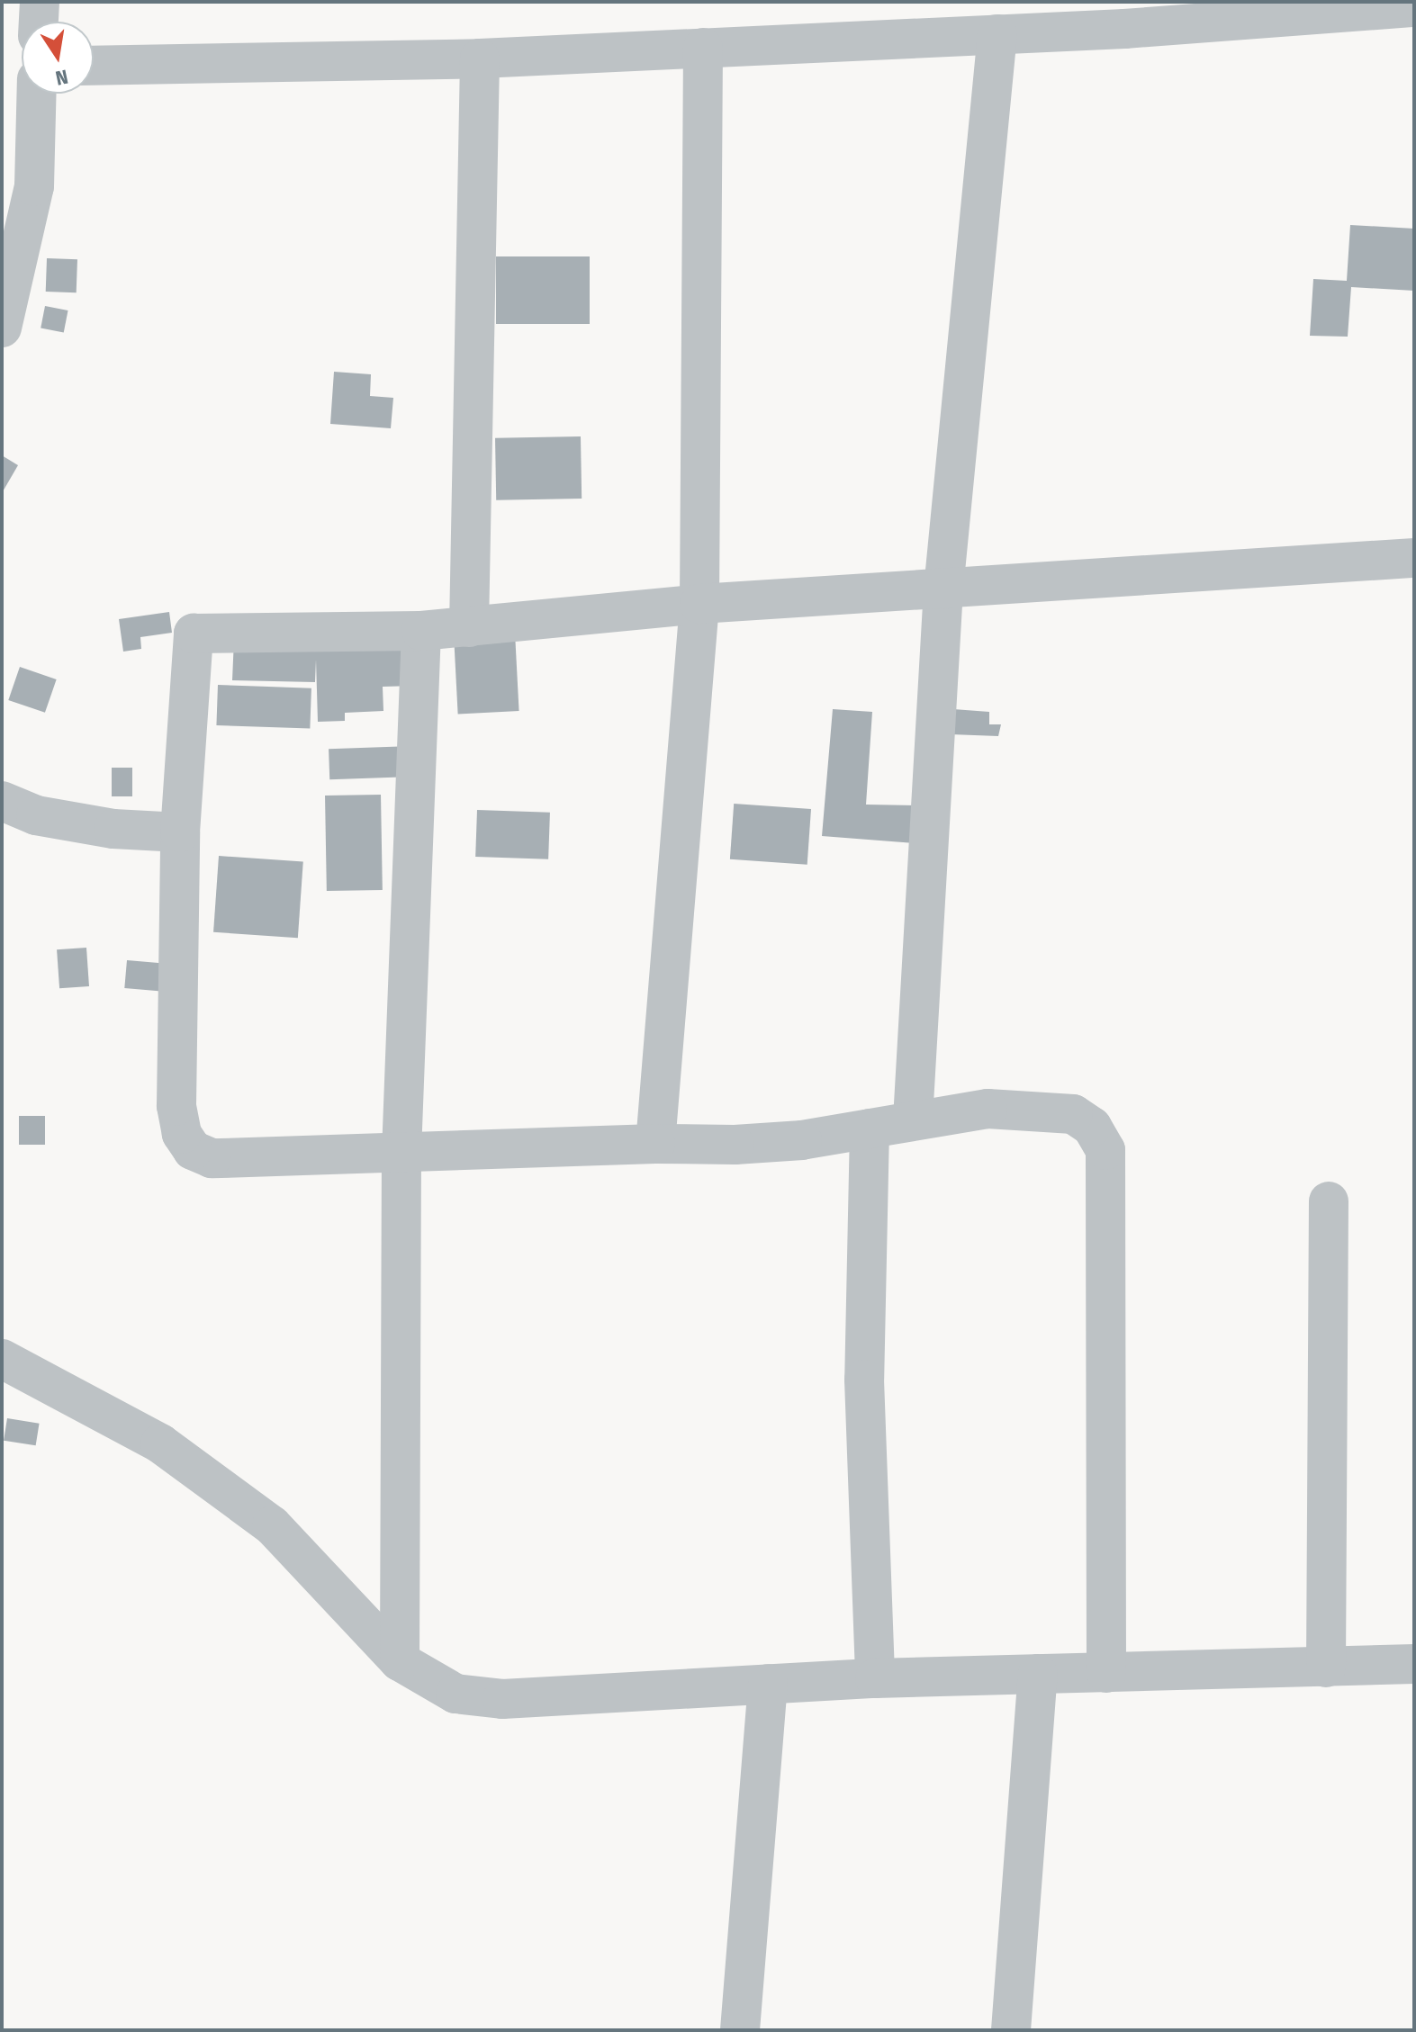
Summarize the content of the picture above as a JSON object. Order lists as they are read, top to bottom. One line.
{"north":"bottom"}
